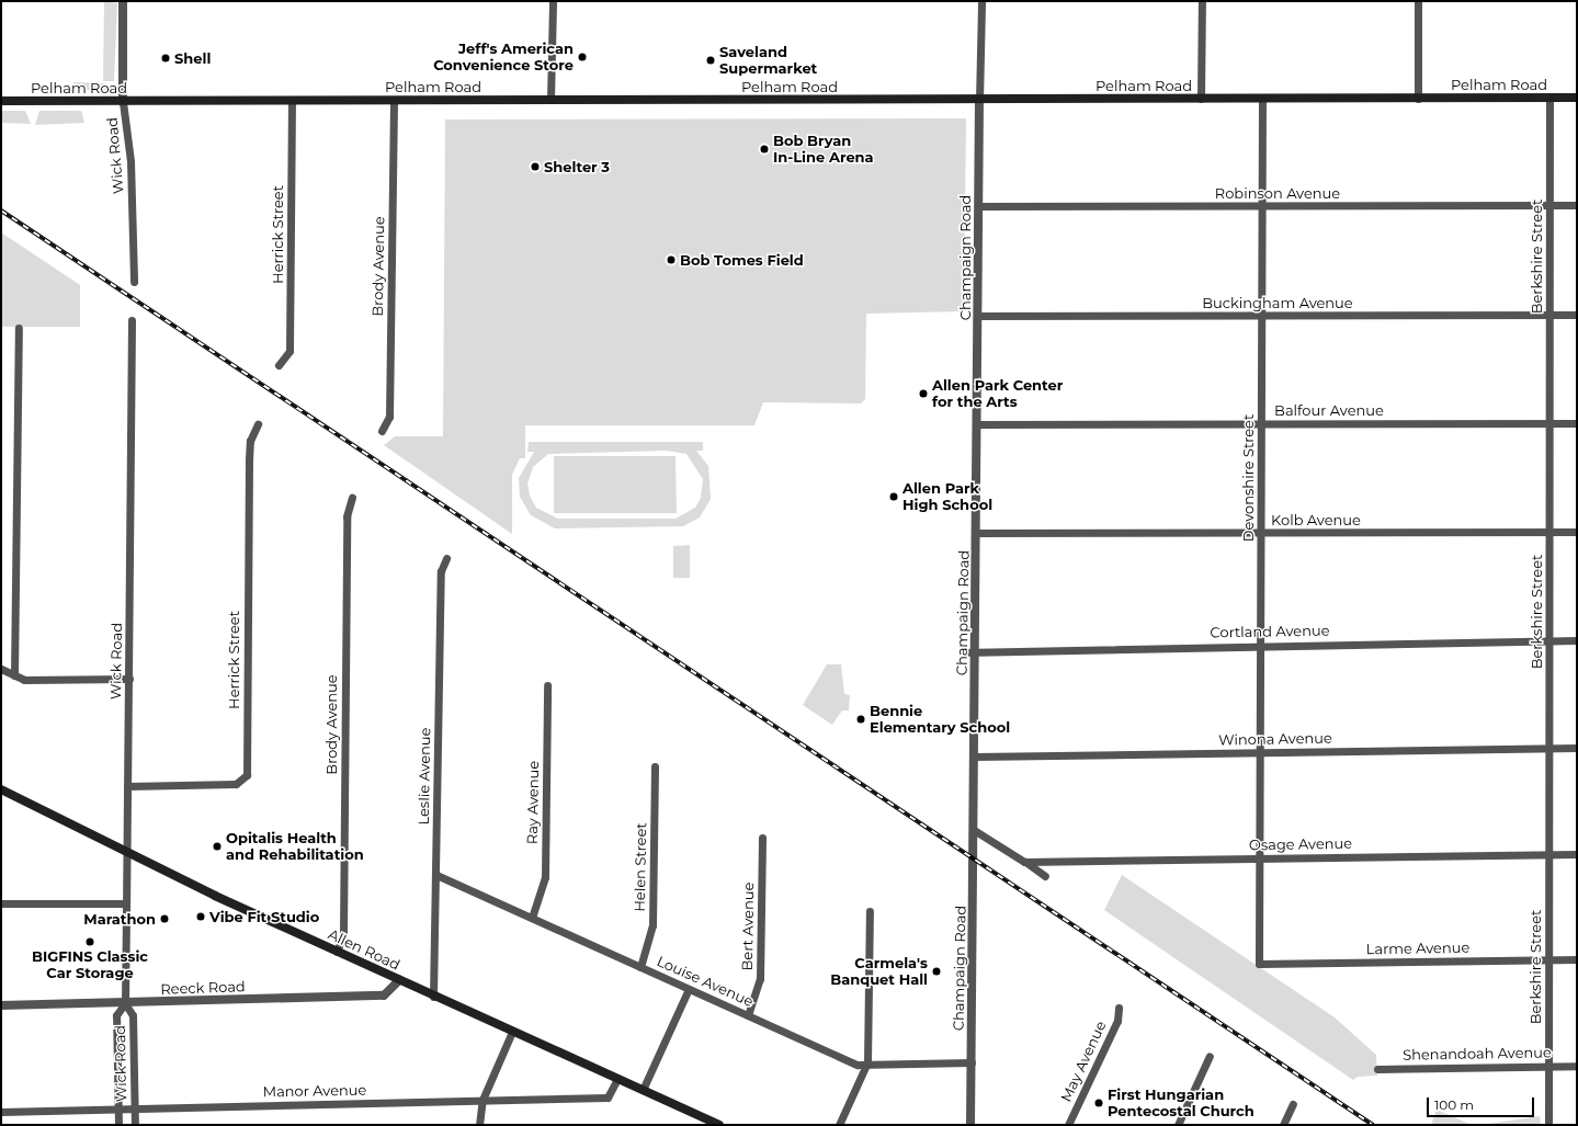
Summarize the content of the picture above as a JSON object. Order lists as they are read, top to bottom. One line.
{"streets":{"main road":["Pelham Road","Allen Road"],"street":["Wick Road","Robinson Avenue","Herrick Street","Berkshire Street","Champaign Road","Brody Avenue","Buckingham Avenue","Balfour Avenue","Devonshire Street","Kolb Avenue","Cortland Avenue","Winona Avenue","Leslie Avenue","Ray Avenue","Osage Avenue","Helen Street","Bert Avenue","Larme Avenue","Louise Avenue","Reeck Road","Shenandoah Avenue","May Avenue","Manor Avenue"]},"crossings":[["Pelham Road","Wick Road"],["Pelham Road","Herrick Street"],["Pelham Road","Berkshire Street"],["Pelham Road","Champaign Road"],["Pelham Road","Brody Avenue"],["Pelham Road","Devonshire Street"],["Wick Road","Herrick Street"],["Wick Road","Allen Road"],["Wick Road","Reeck Road"],["Wick Road","Manor Avenue"],["Robinson Avenue","Berkshire Street"],["Robinson Avenue","Champaign Road"],["Robinson Avenue","Devonshire Street"],["Berkshire Street","Buckingham Avenue"],["Berkshire Street","Balfour Avenue"],["Berkshire Street","Kolb Avenue"],["Berkshire Street","Cortland Avenue"],["Berkshire Street","Winona Avenue"],["Berkshire Street","Osage Avenue"],["Berkshire Street","Larme Avenue"],["Berkshire Street","Shenandoah Avenue"],["Champaign Road","Buckingham Avenue"],["Champaign Road","Balfour Avenue"],["Champaign Road","Kolb Avenue"],["Champaign Road","Cortland Avenue"],["Champaign Road","Winona Avenue"],["Champaign Road","Louise Avenue"],["Brody Avenue","Allen Road"],["Buckingham Avenue","Devonshire Street"],["Balfour Avenue","Devonshire Street"],["Devonshire Street","Kolb Avenue"],["Devonshire Street","Cortland Avenue"],["Devonshire Street","Winona Avenue"],["Devonshire Street","Osage Avenue"],["Devonshire Street","Larme Avenue"],["Leslie Avenue","Allen Road"],["Leslie Avenue","Louise Avenue"],["Ray Avenue","Louise Avenue"],["Helen Street","Louise Avenue"],["Bert Avenue","Louise Avenue"],["Allen Road","Reeck Road"],["Allen Road","Manor Avenue"]],"places":["Jeff's American Convenience Store","Shell","Saveland Supermarket","Bob Bryan In-Line Arena","Shelter 3","Bob Tomes Field","Allen Park Center for the Arts","Allen Park High School","Bennie Elementary School","Opitalis Health and Rehabilitation","Vibe Fit Studio","Marathon","BIGFINS Classic Car Storage","Carmela's Banquet Hall","First Hungarian Pentecostal Church"],"scale_bar":"100 m"}
